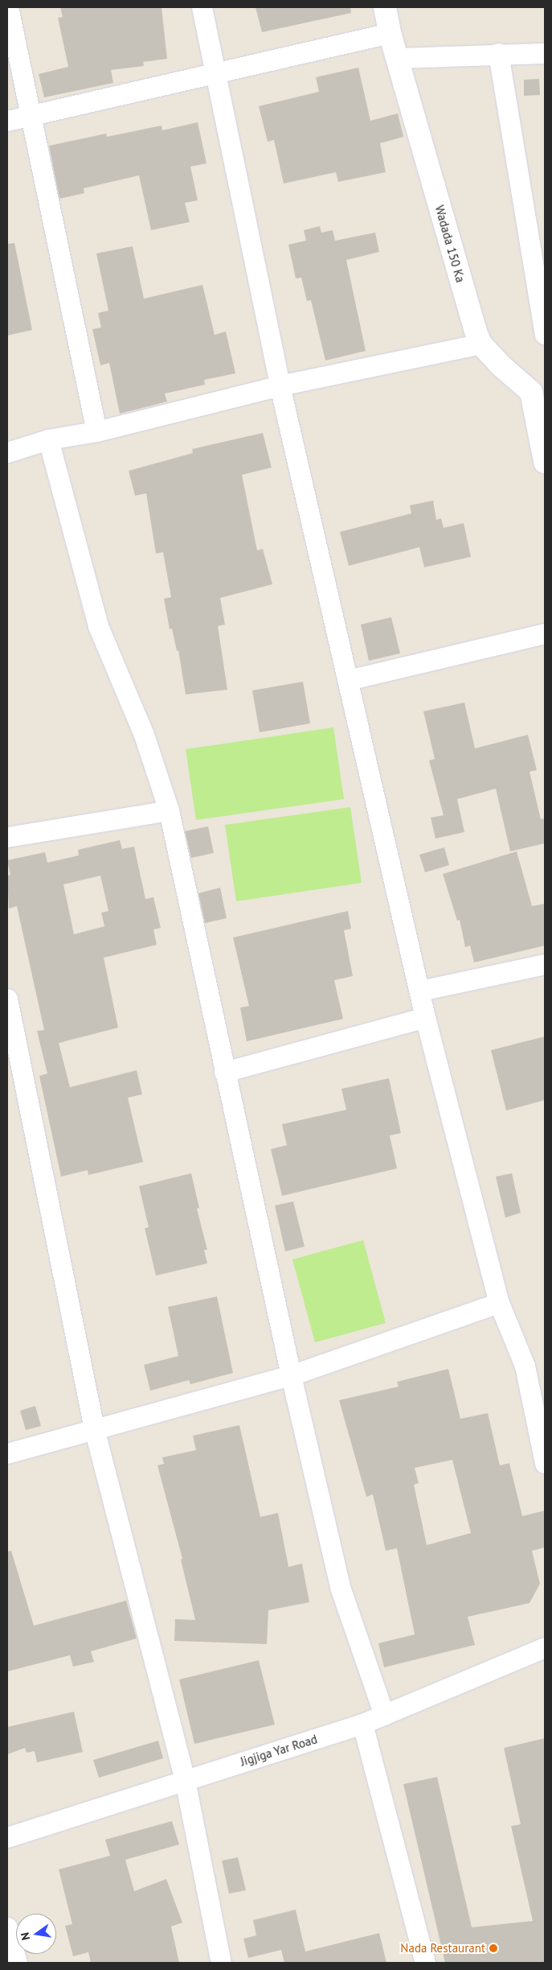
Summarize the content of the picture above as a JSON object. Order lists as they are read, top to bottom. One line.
{"streets":{"street":["Wadada 150 Ka","Jigjiga Yar Road"]},"places":["Nada Restaurant"],"north":"left"}
